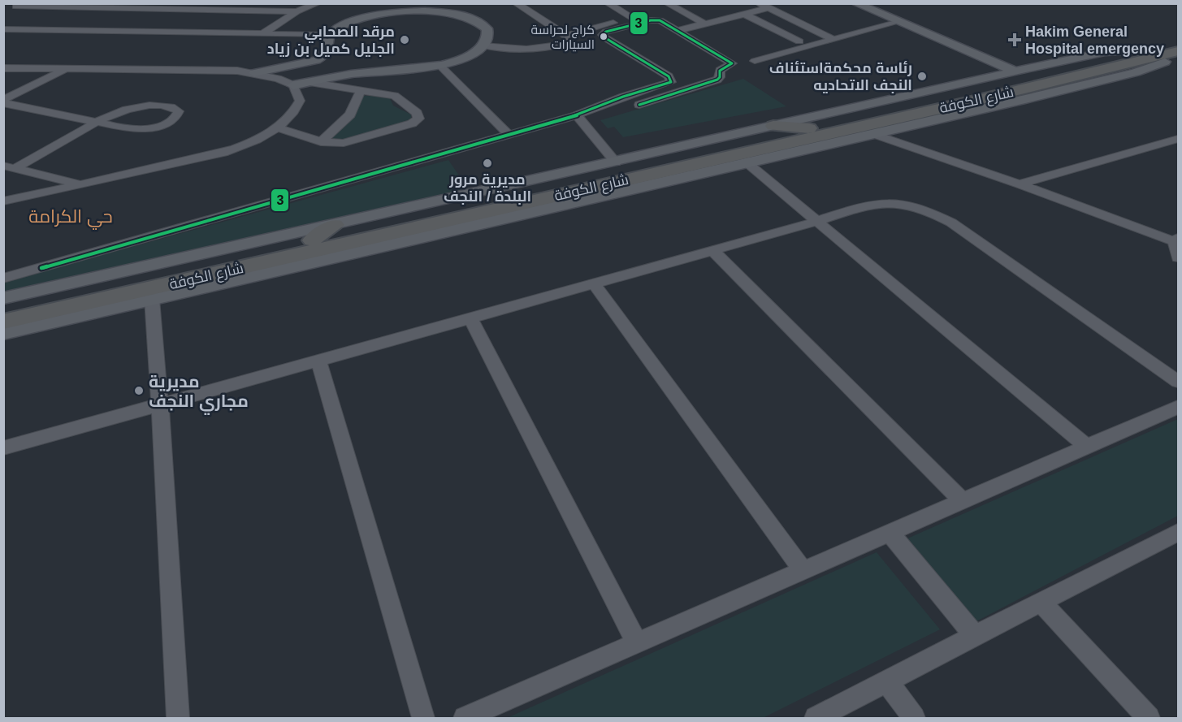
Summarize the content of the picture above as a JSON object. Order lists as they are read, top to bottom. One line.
{"streets":{"highway":["شارع الكوفة"]},"districts":["حي الكرامة"],"places":{"other":["كراج لحراسة السيارات","مرقد الصحابي الجليل كميل بن زياد","رئاسة محكمةاستئناف النجف الاتحاديه","مديرية مرور البلدة / النجف","مديرية مجاري النجف"],"health":["Hakim General Hospital emergency"]},"lines":["transit line 3"]}
